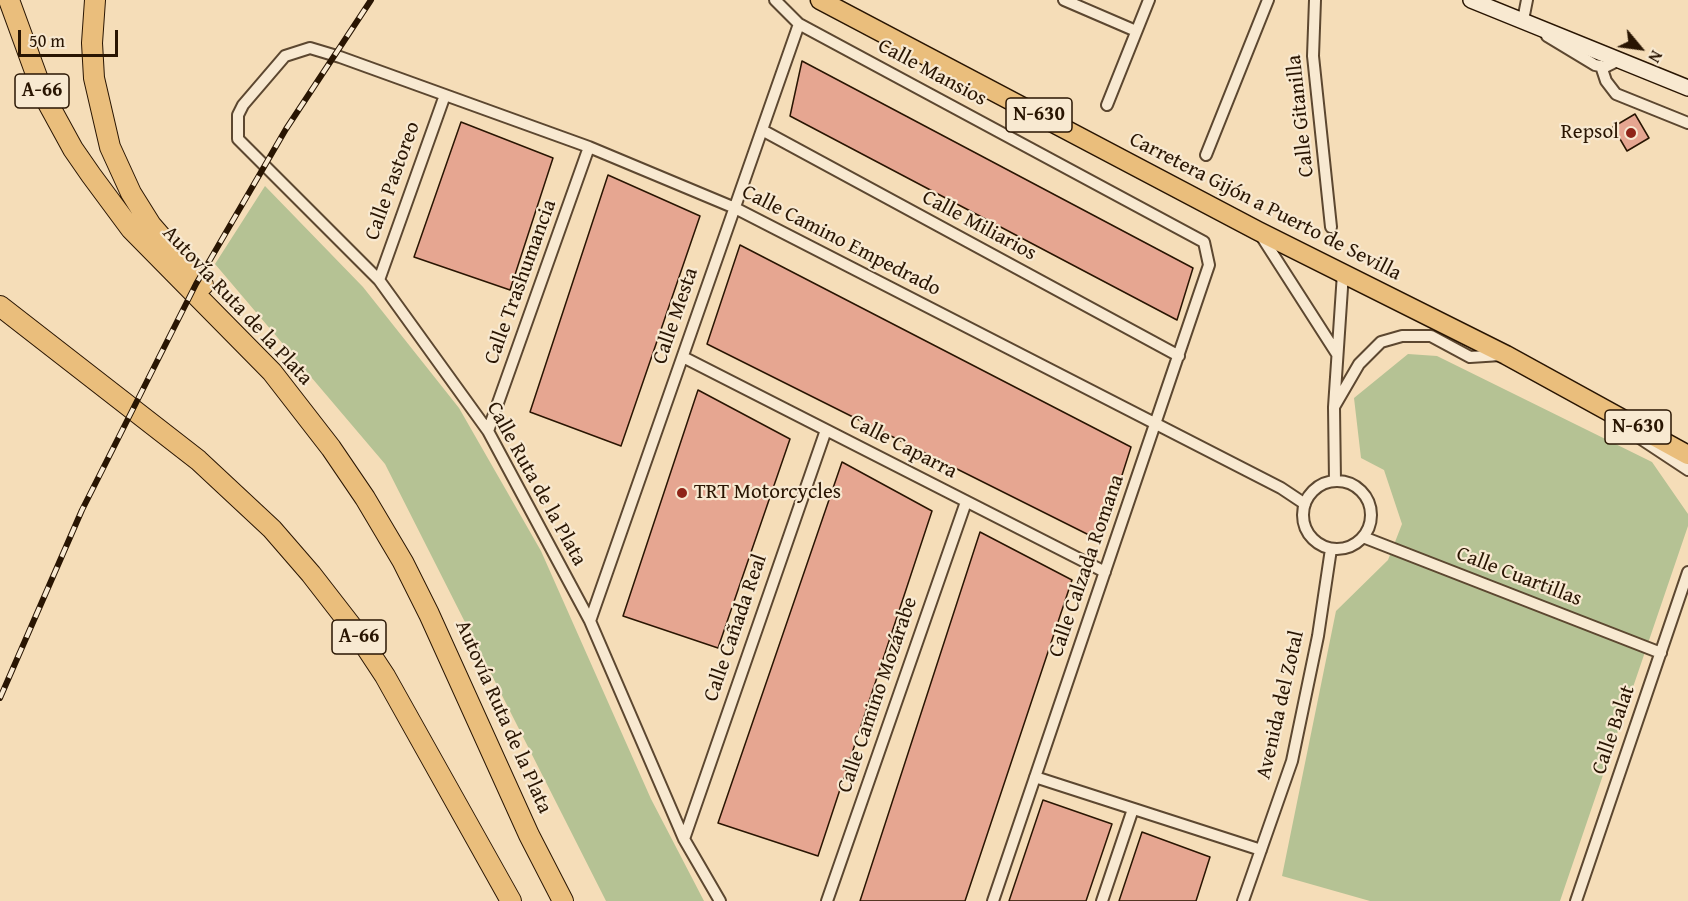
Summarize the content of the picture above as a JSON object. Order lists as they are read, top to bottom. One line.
{"streets":{"highway":["A-66","N-630","Carretera Gijón a Puerto de Sevilla","Autovía Ruta de la Plata"],"street":["Calle Mansios","Calle Gitanilla","Calle Pastoreo","Calle Miliarios","Calle Camino Empedrado","Calle Trashumancia","Calle Mesta","Calle Caparra","Calle Ruta de la Plata","Calle Calzada Romana","Calle Cuartillas","Calle Cañada Real","Calle Camino Mozárabe","Avenida del Zotal","Calle Balat"]},"crossings":[["Calle Mansios","Calle Mesta"],["Calle Mansios","Calle Calzada Romana"],["Calle Pastoreo","Calle Camino Empedrado"],["Calle Pastoreo","Calle Ruta de la Plata"],["Calle Miliarios","Calle Mesta"],["Calle Miliarios","Calle Calzada Romana"],["Calle Camino Empedrado","Calle Trashumancia"],["Calle Camino Empedrado","Calle Mesta"],["Calle Camino Empedrado","Calle Ruta de la Plata"],["Calle Camino Empedrado","Calle Calzada Romana"],["Calle Camino Empedrado","Calle Cuartillas"],["Calle Camino Empedrado","Avenida del Zotal"],["Calle Trashumancia","Calle Ruta de la Plata"],["Calle Mesta","Calle Caparra"],["Calle Mesta","Calle Ruta de la Plata"],["Calle Caparra","Calle Calzada Romana"],["Calle Caparra","Calle Cañada Real"],["Calle Caparra","Calle Camino Mozárabe"],["Calle Ruta de la Plata","Calle Cañada Real"],["Calle Cuartillas","Avenida del Zotal"],["Calle Cuartillas","Calle Balat"]],"places":["Repsol","TRT Motorcycles"],"scale_bar":"50 m","north":"bottom right"}
